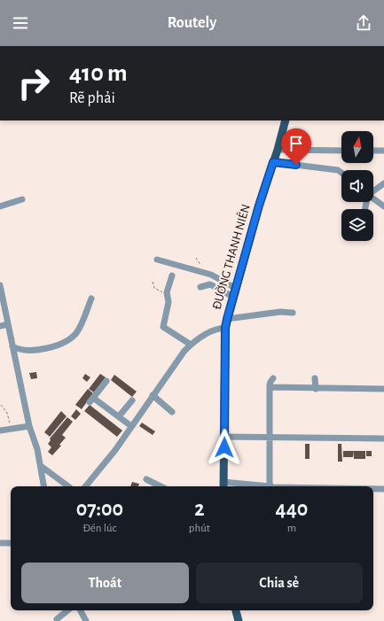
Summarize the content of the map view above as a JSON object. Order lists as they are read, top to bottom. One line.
{"streets":{"main road":["ĐƯỜNG THANH NIÊN"]},"north":"top","page":{"header":"Routely","turn":["410 m","Rẽ phải"],"eta":["07:00","Đến lúc","2","phút","440","m"],"buttons":["Thoát","Chia sẻ"]}}
